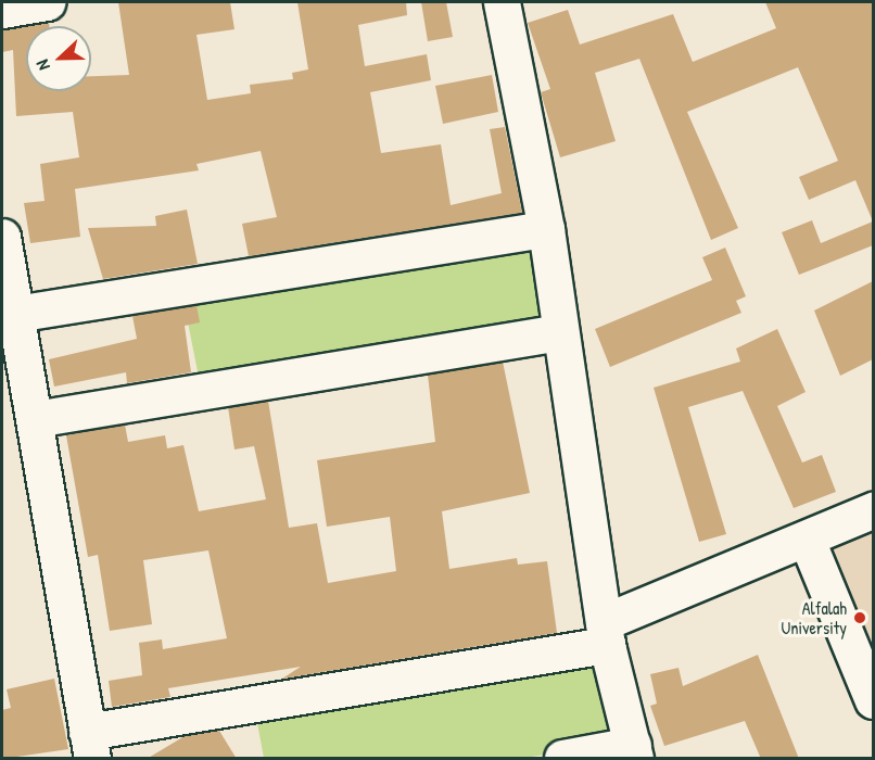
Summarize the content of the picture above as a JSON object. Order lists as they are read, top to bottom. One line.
{"places":["Alfalah University"],"north":"left"}
